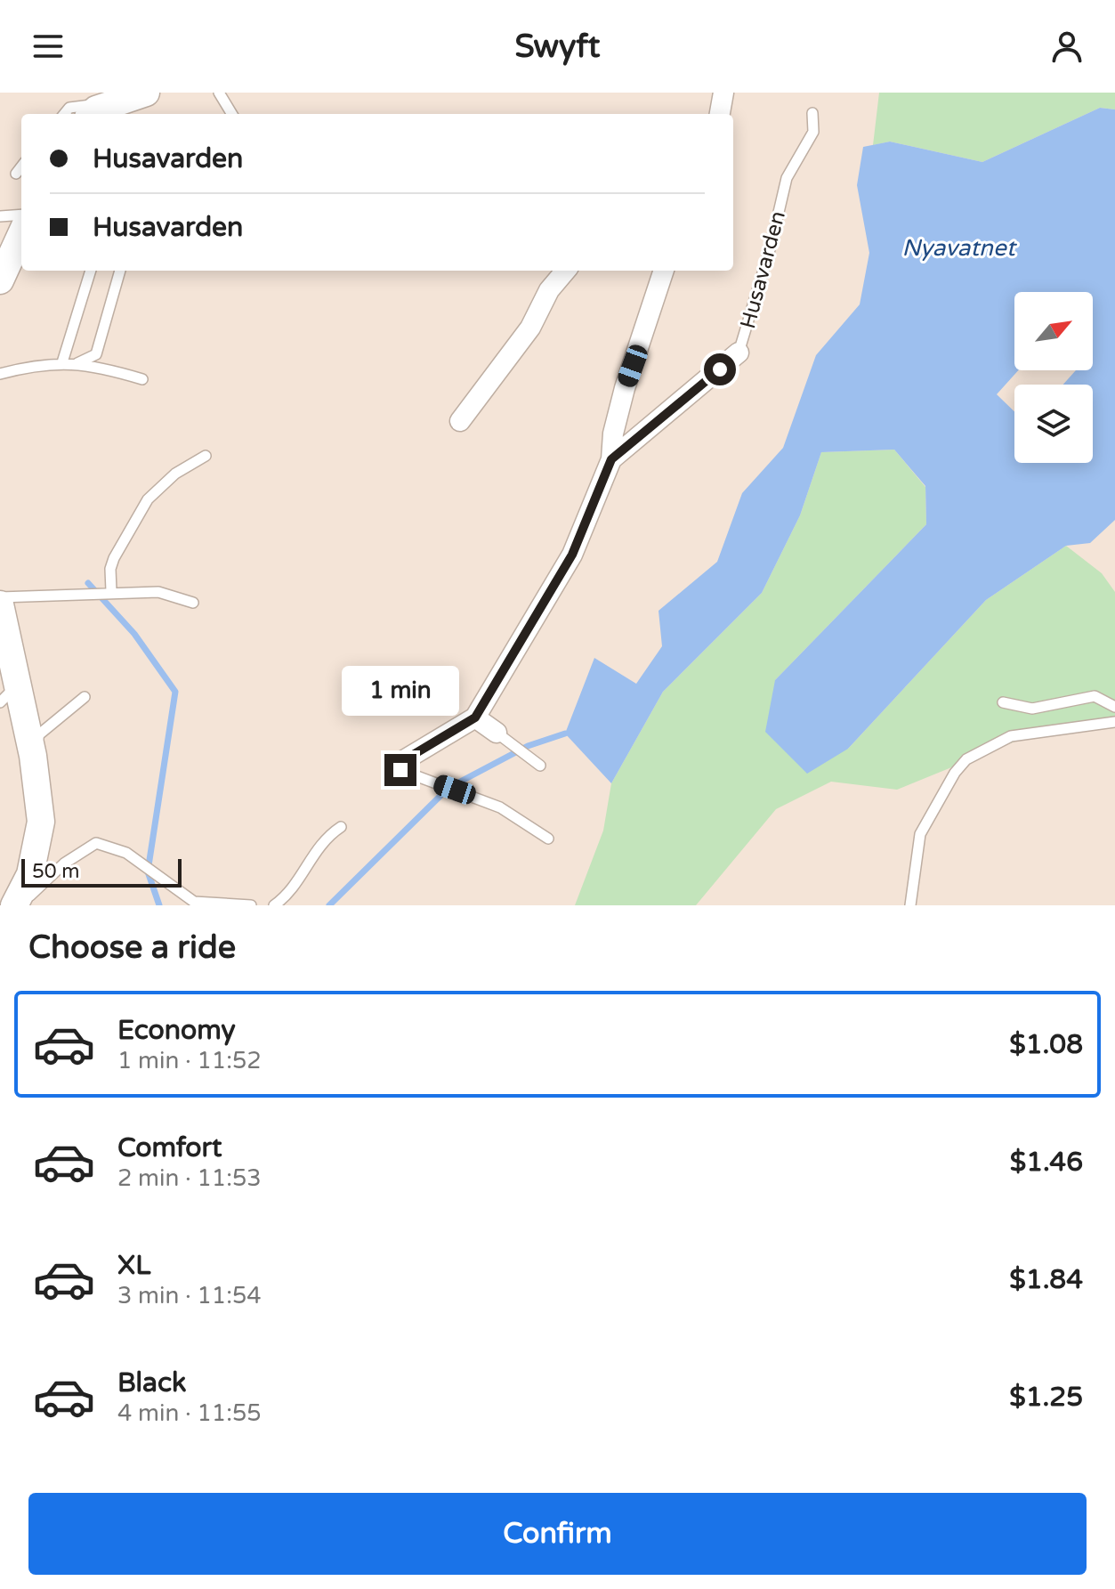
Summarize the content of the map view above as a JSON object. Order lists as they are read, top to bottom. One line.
{"streets":{"street":["Husavarden"]},"water":["Nyavatnet"],"scale_bar":"50 m","north":"top right","page":{"header":"Swyft","banner":["Husavarden","Husavarden"],"bubble":"1 min","scale":"50 m","heading":"Choose a ride","list":[{"name":"Economy","note":"1 min · 11:52","value":"$1.08"},{"name":"Comfort","note":"2 min · 11:53","value":"$1.46"},{"name":"XL","note":"3 min · 11:54","value":"$1.84"},{"name":"Black","note":"4 min · 11:55","value":"$1.25"}],"buttons":"Confirm"}}
